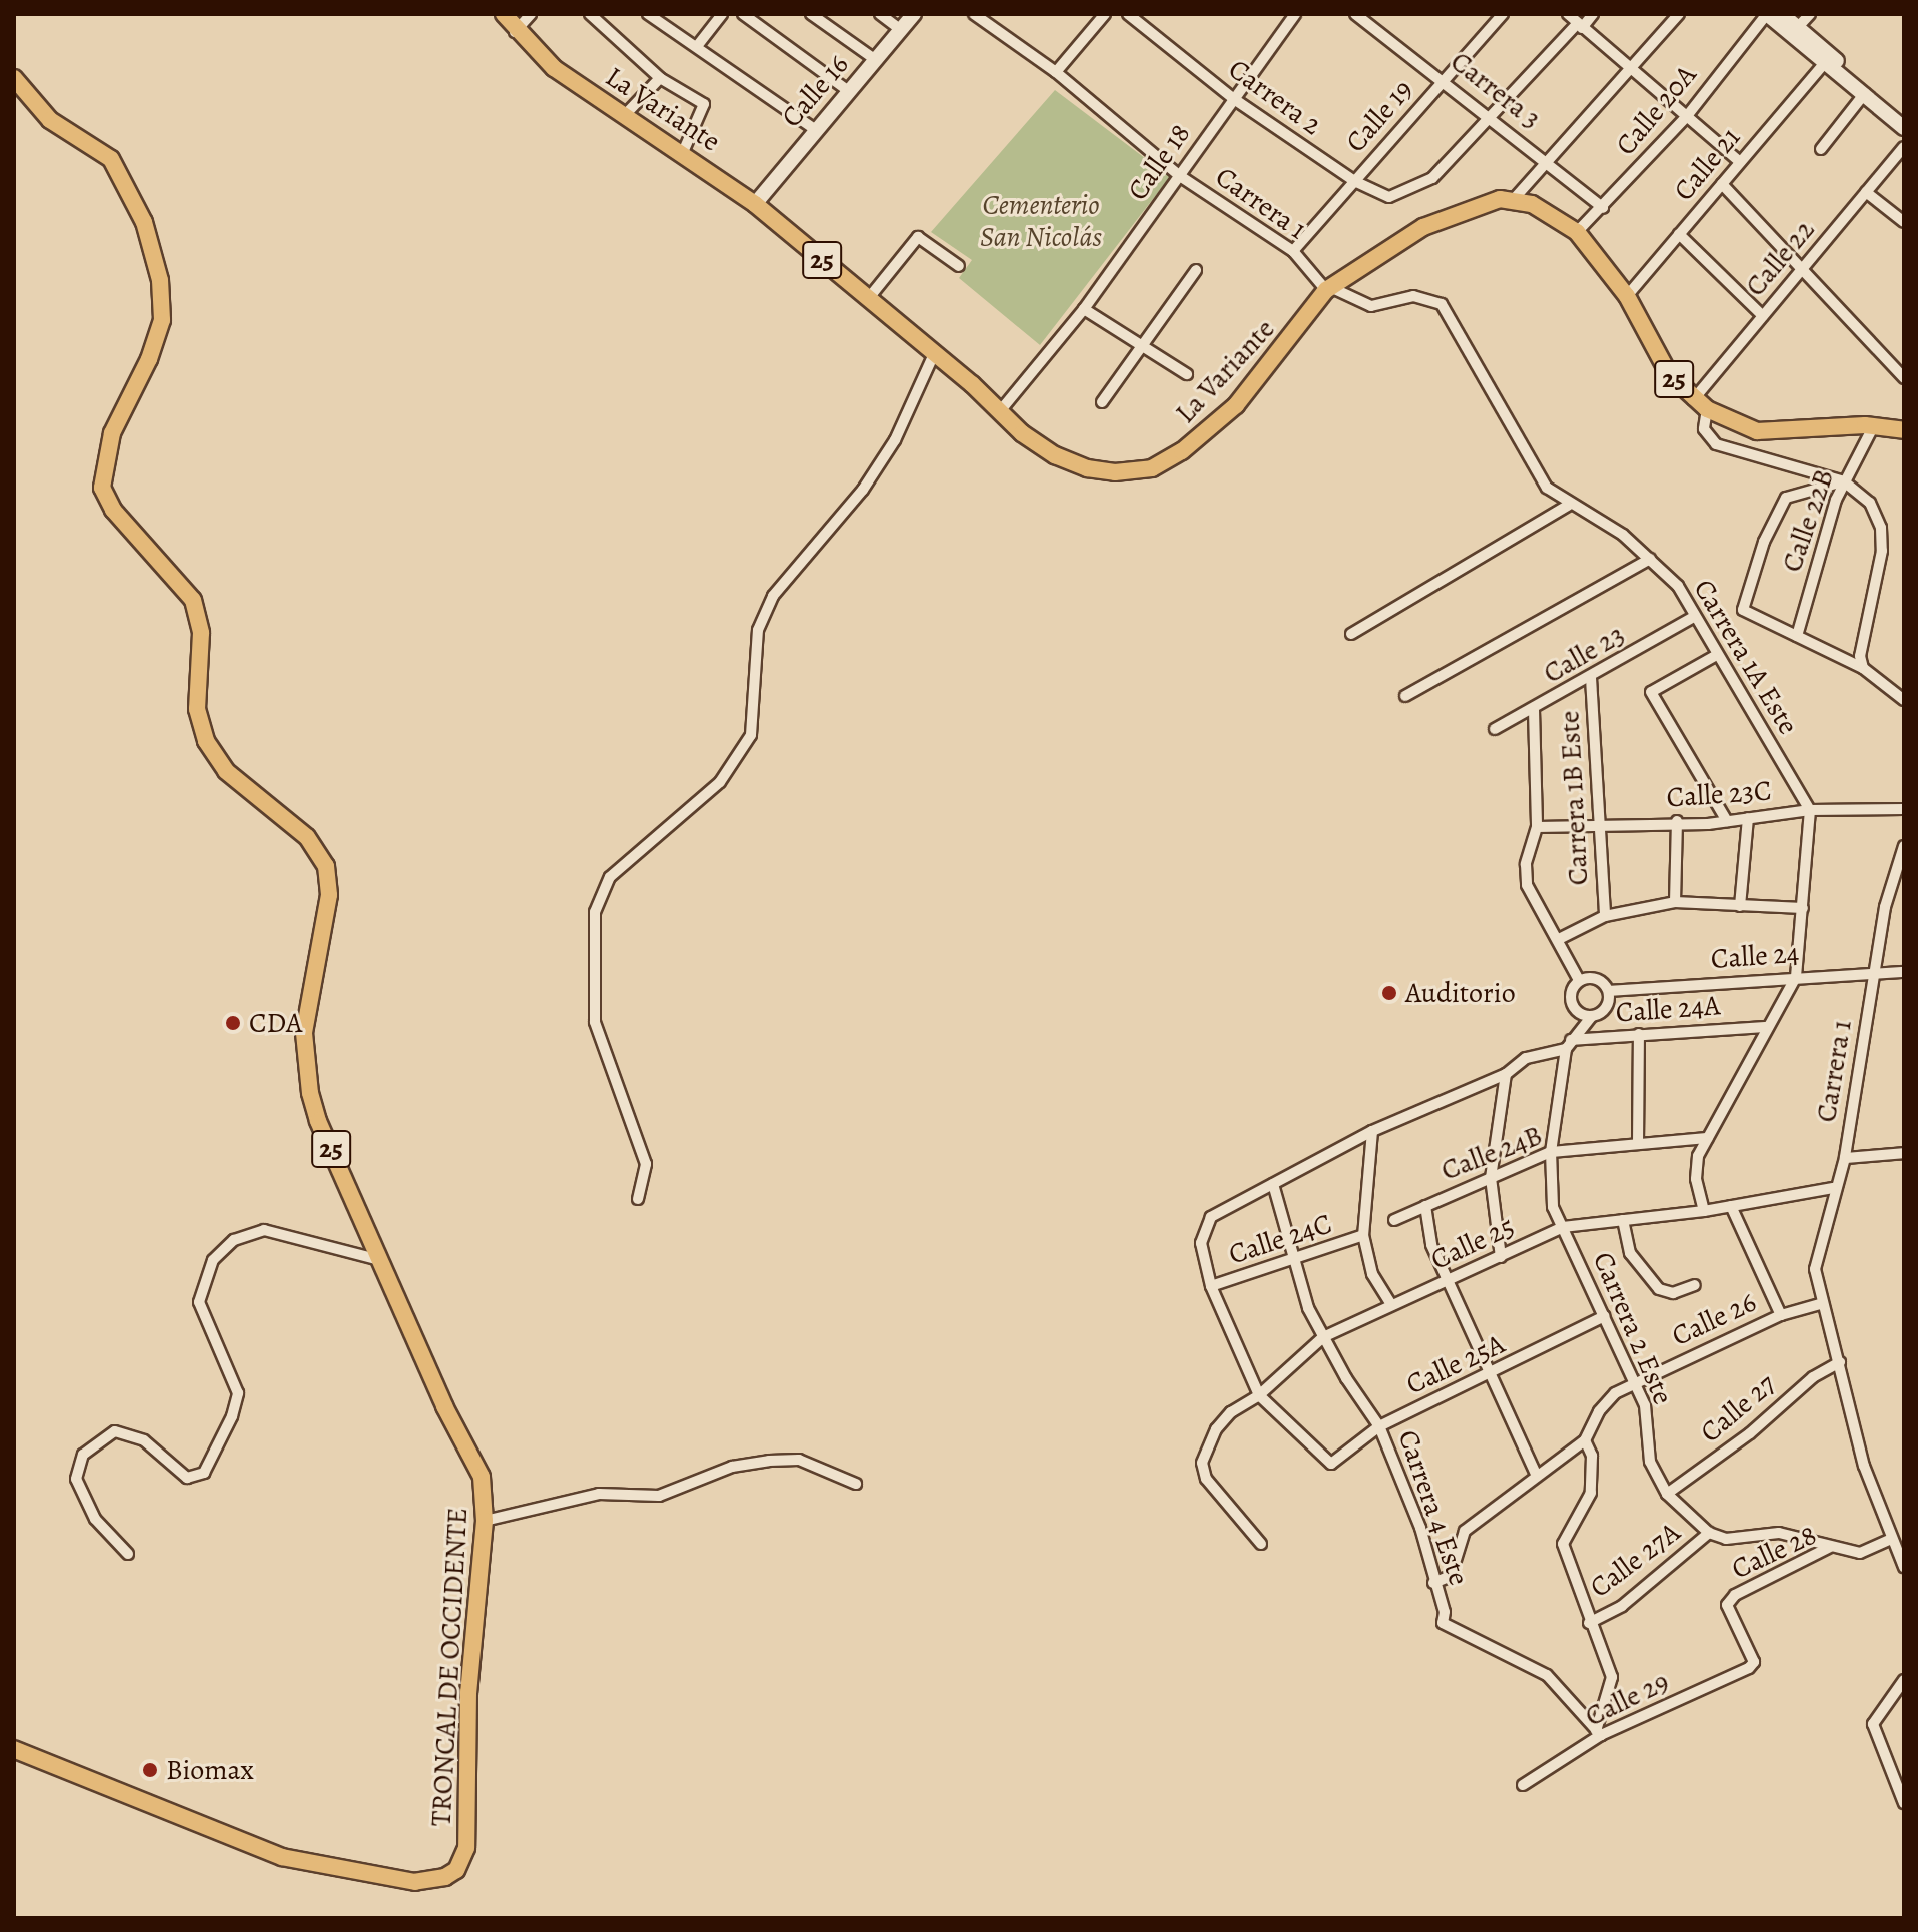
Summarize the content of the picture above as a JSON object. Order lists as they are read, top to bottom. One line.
{"streets":{"main road":["La Variante","25","TRONCAL DE OCCIDENTE"],"street":["Carrera 3","Calle 16","Carrera 2","Calle 20A","Calle 19","Calle 18","Calle 21","Carrera 1","Calle 22","Calle 22B","Calle 23","Carrera 1A Este","Calle 23C","Carrera 1B Este","Calle 24","Calle 24A","Calle 24B","Calle 24C","Calle 25","Calle 26","Carrera 2 Este","Calle 25A","Calle 27","Carrera 4 Este","Calle 28","Calle 27A","Calle 29"]},"crossings":[["Carrera 3","Carrera 2"],["Carrera 3","Calle 20A"],["Carrera 3","Calle 19"],["Calle 16","La Variante"],["Carrera 2","Calle 19"],["Carrera 2","Calle 18"],["La Variante","Calle 18"],["La Variante","Carrera 1"],["La Variante","25"],["La Variante","Carrera 1A Este"],["Calle 20A","25"],["Calle 19","Carrera 1"],["Calle 18","Carrera 1"],["Calle 21","25"],["Carrera 1","Carrera 1A Este"],["Carrera 1","Calle 24"],["Carrera 1","Calle 25"],["Carrera 1","Calle 26"],["Carrera 1","Calle 27"],["Carrera 1","Calle 28"],["Calle 22","25"],["25","Calle 22B"],["Calle 23","Carrera 1A Este"],["Calle 23","Carrera 1B Este"],["Carrera 1A Este","Calle 23C"],["Calle 23C","Carrera 1B Este"],["Calle 24A","Calle 24C"],["Calle 24A","Carrera 2 Este"],["Calle 24A","Carrera 4 Este"],["Calle 24B","Carrera 2 Este"],["Calle 24C","Carrera 4 Este"],["Calle 25","Carrera 2 Este"],["Calle 25","Calle 25A"],["Calle 25","Carrera 4 Este"],["Calle 26","Carrera 2 Este"],["Carrera 2 Este","Calle 25A"],["Carrera 2 Este","Calle 27"],["Carrera 2 Este","Calle 27A"],["Calle 25A","Carrera 4 Este"],["Carrera 4 Este","Calle 29"],["Calle 28","Calle 29"]],"parks":["Cementerio San Nicolás"],"places":["Auditorio","CDA","Biomax"]}
